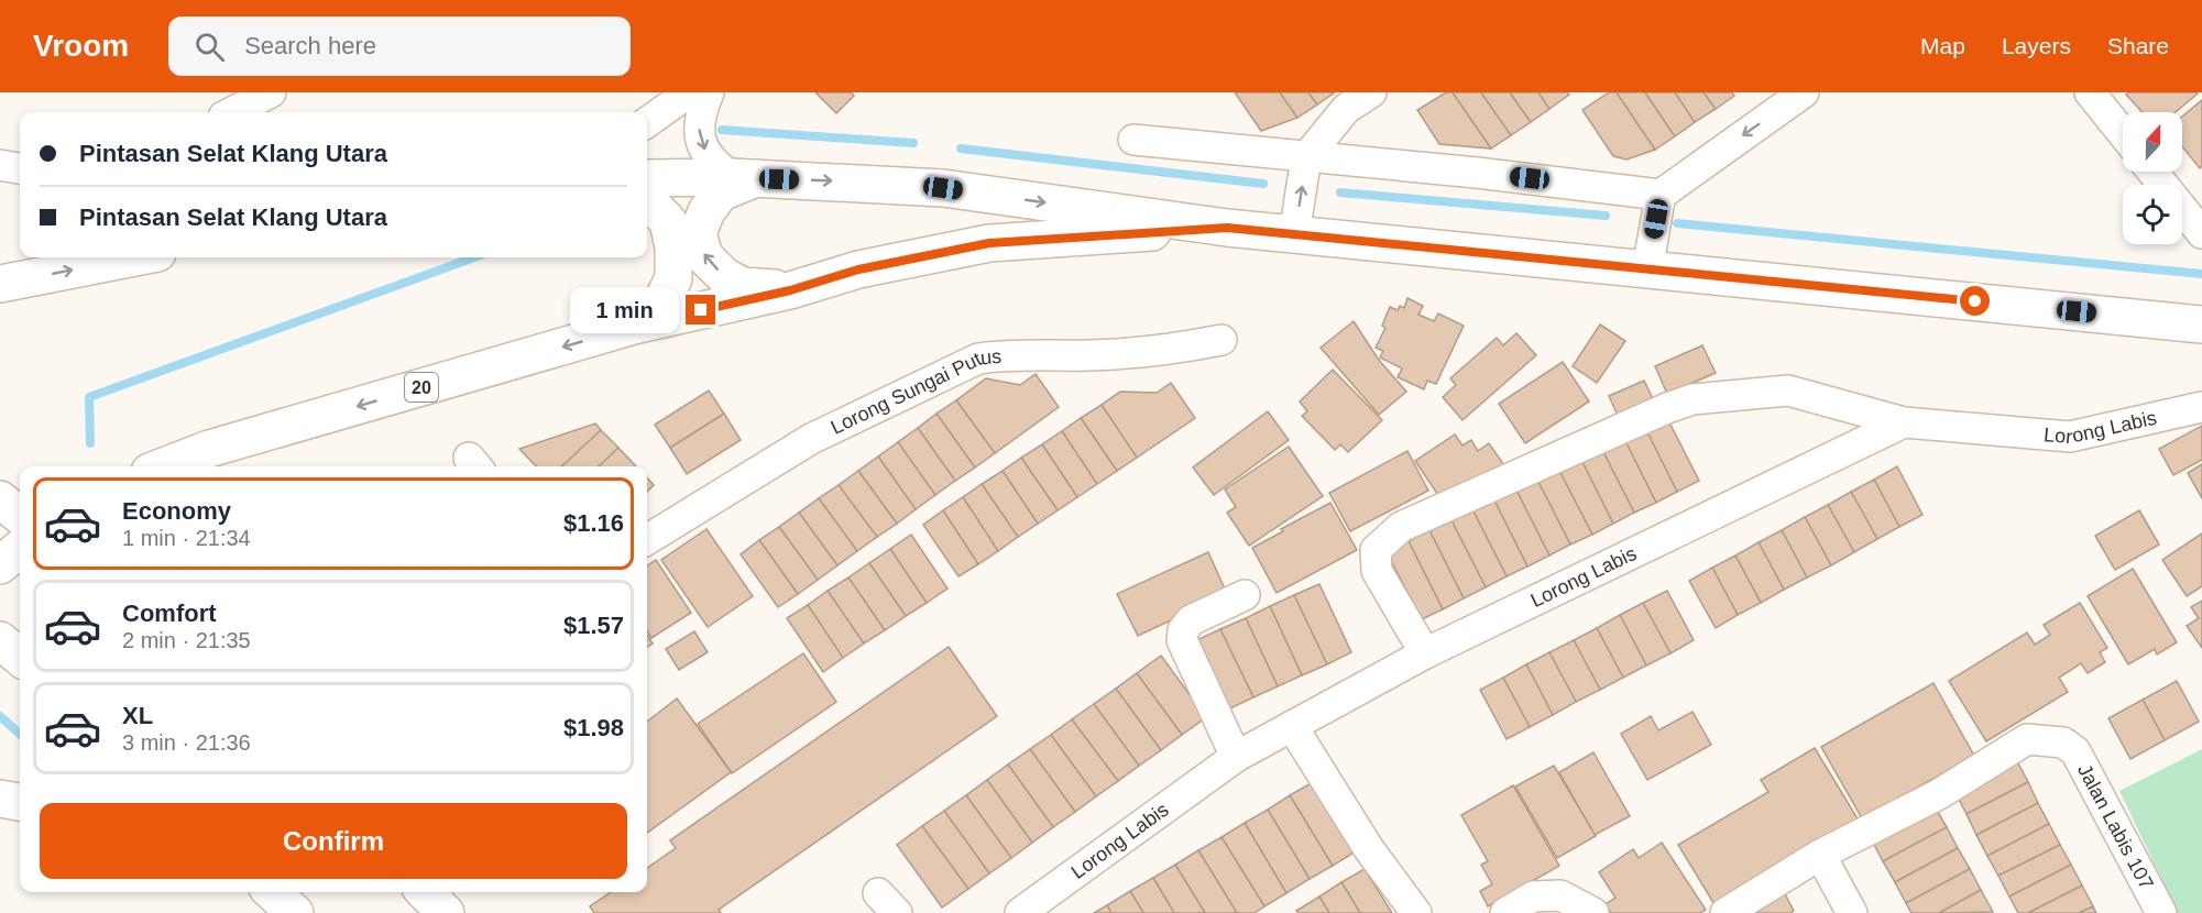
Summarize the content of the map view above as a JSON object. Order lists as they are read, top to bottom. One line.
{"streets":{"highway":["20"],"street":["Lorong Sungai Putus","Lorong Labis","Jalan Labis 107"]},"north":"top","page":{"header":"Vroom","search":"Search here","nav":["Map","Layers","Share"],"banner":["Pintasan Selat Klang Utara","Pintasan Selat Klang Utara"],"bubble":"1 min","list":[{"name":"Economy","note":"1 min · 21:34","value":"$1.16"},{"name":"Comfort","note":"2 min · 21:35","value":"$1.57"},{"name":"XL","note":"3 min · 21:36","value":"$1.98"}],"buttons":"Confirm"}}
